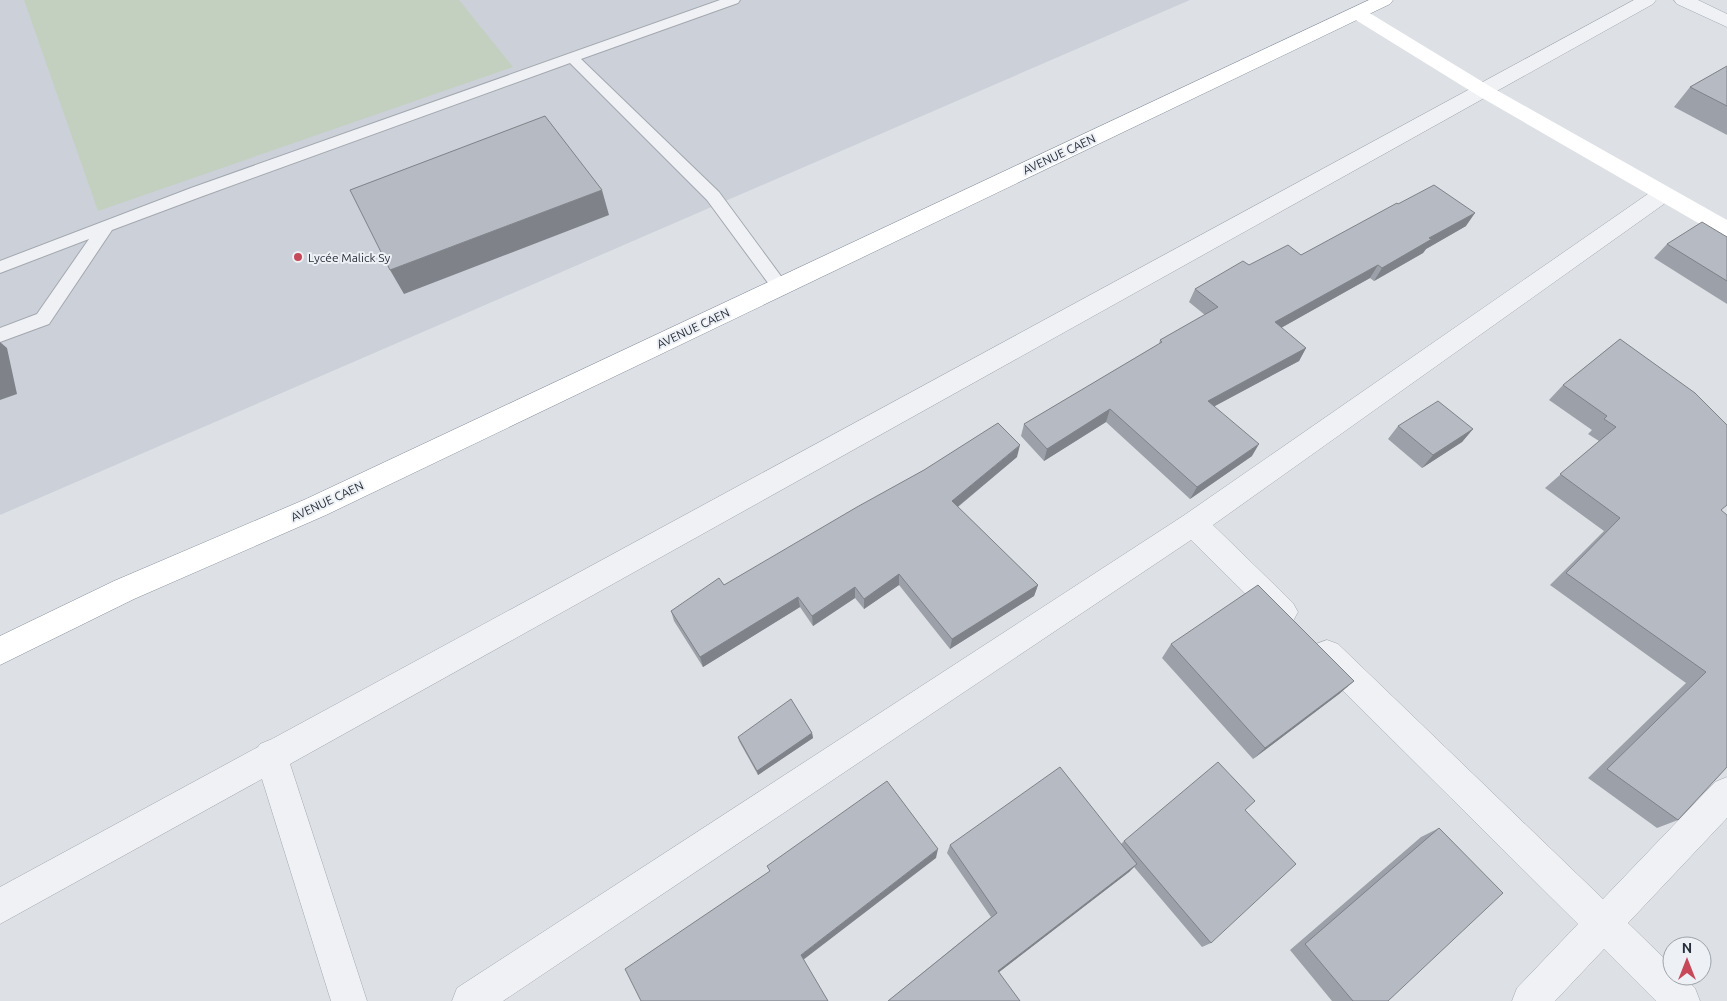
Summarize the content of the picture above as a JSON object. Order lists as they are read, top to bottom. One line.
{"streets":{"main road":["AVENUE CAEN"]},"places":["Lycée Malick Sy"],"north":"top"}
